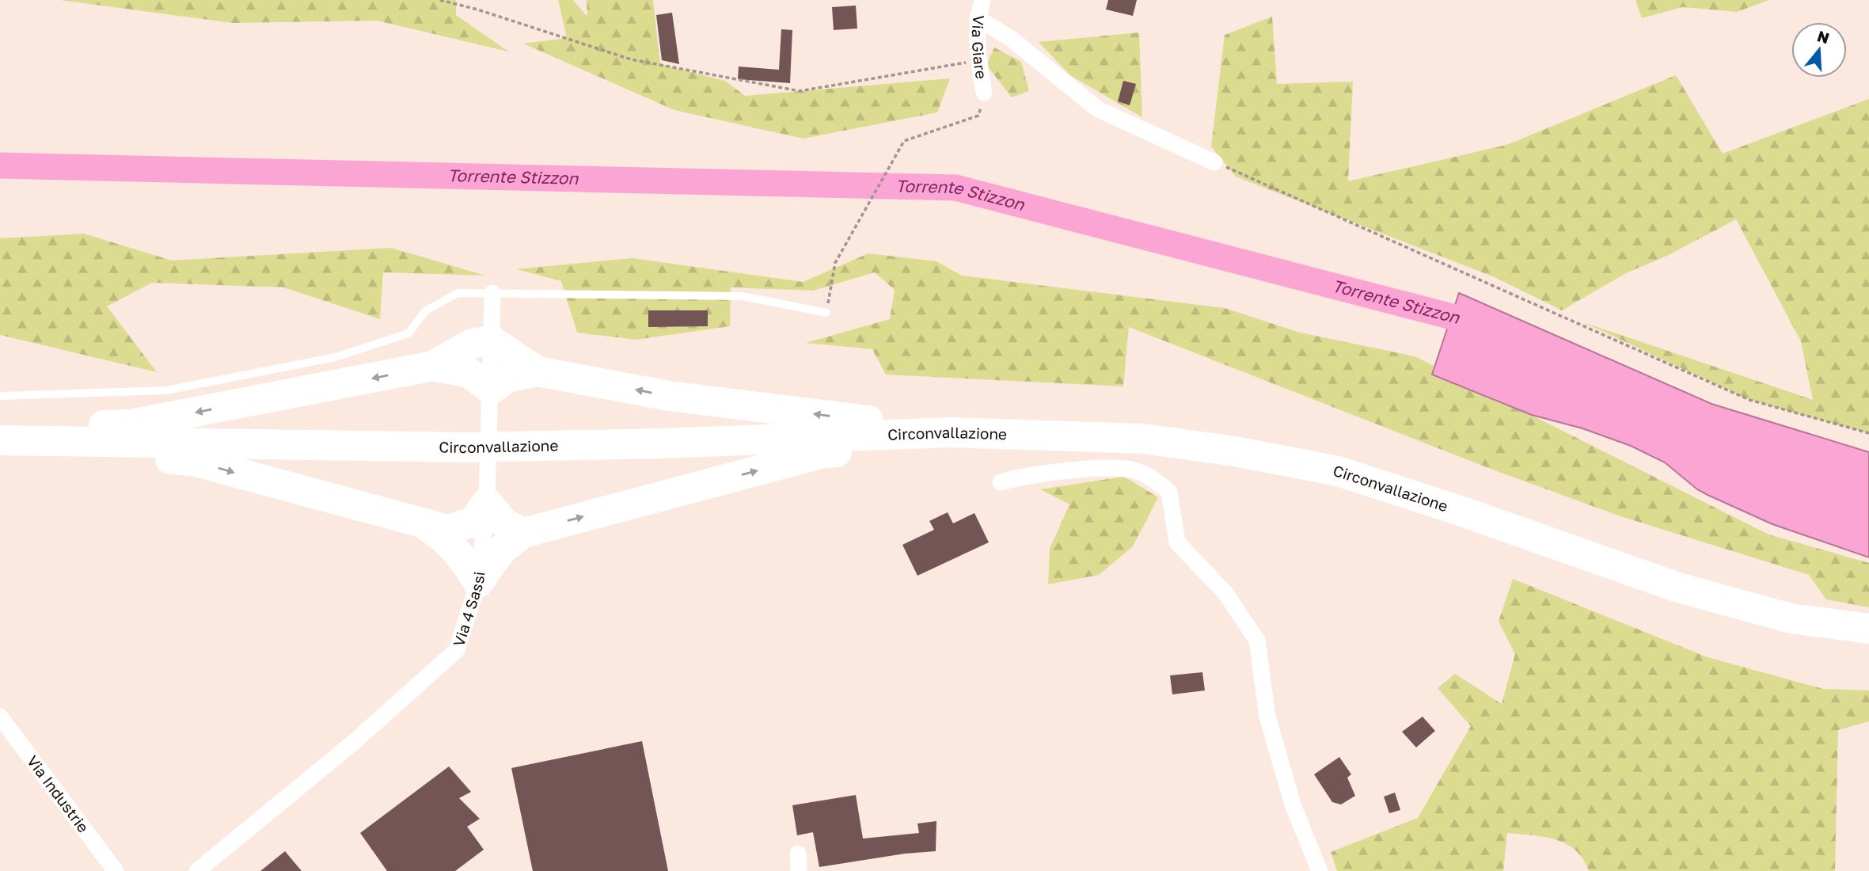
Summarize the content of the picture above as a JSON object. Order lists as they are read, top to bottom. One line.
{"streets":{"highway":["Circonvallazione"],"street":["Via Giare","Via 4 Sassi","Via Industrie"]},"water":["Torrente Stizzon"],"north":"top"}
